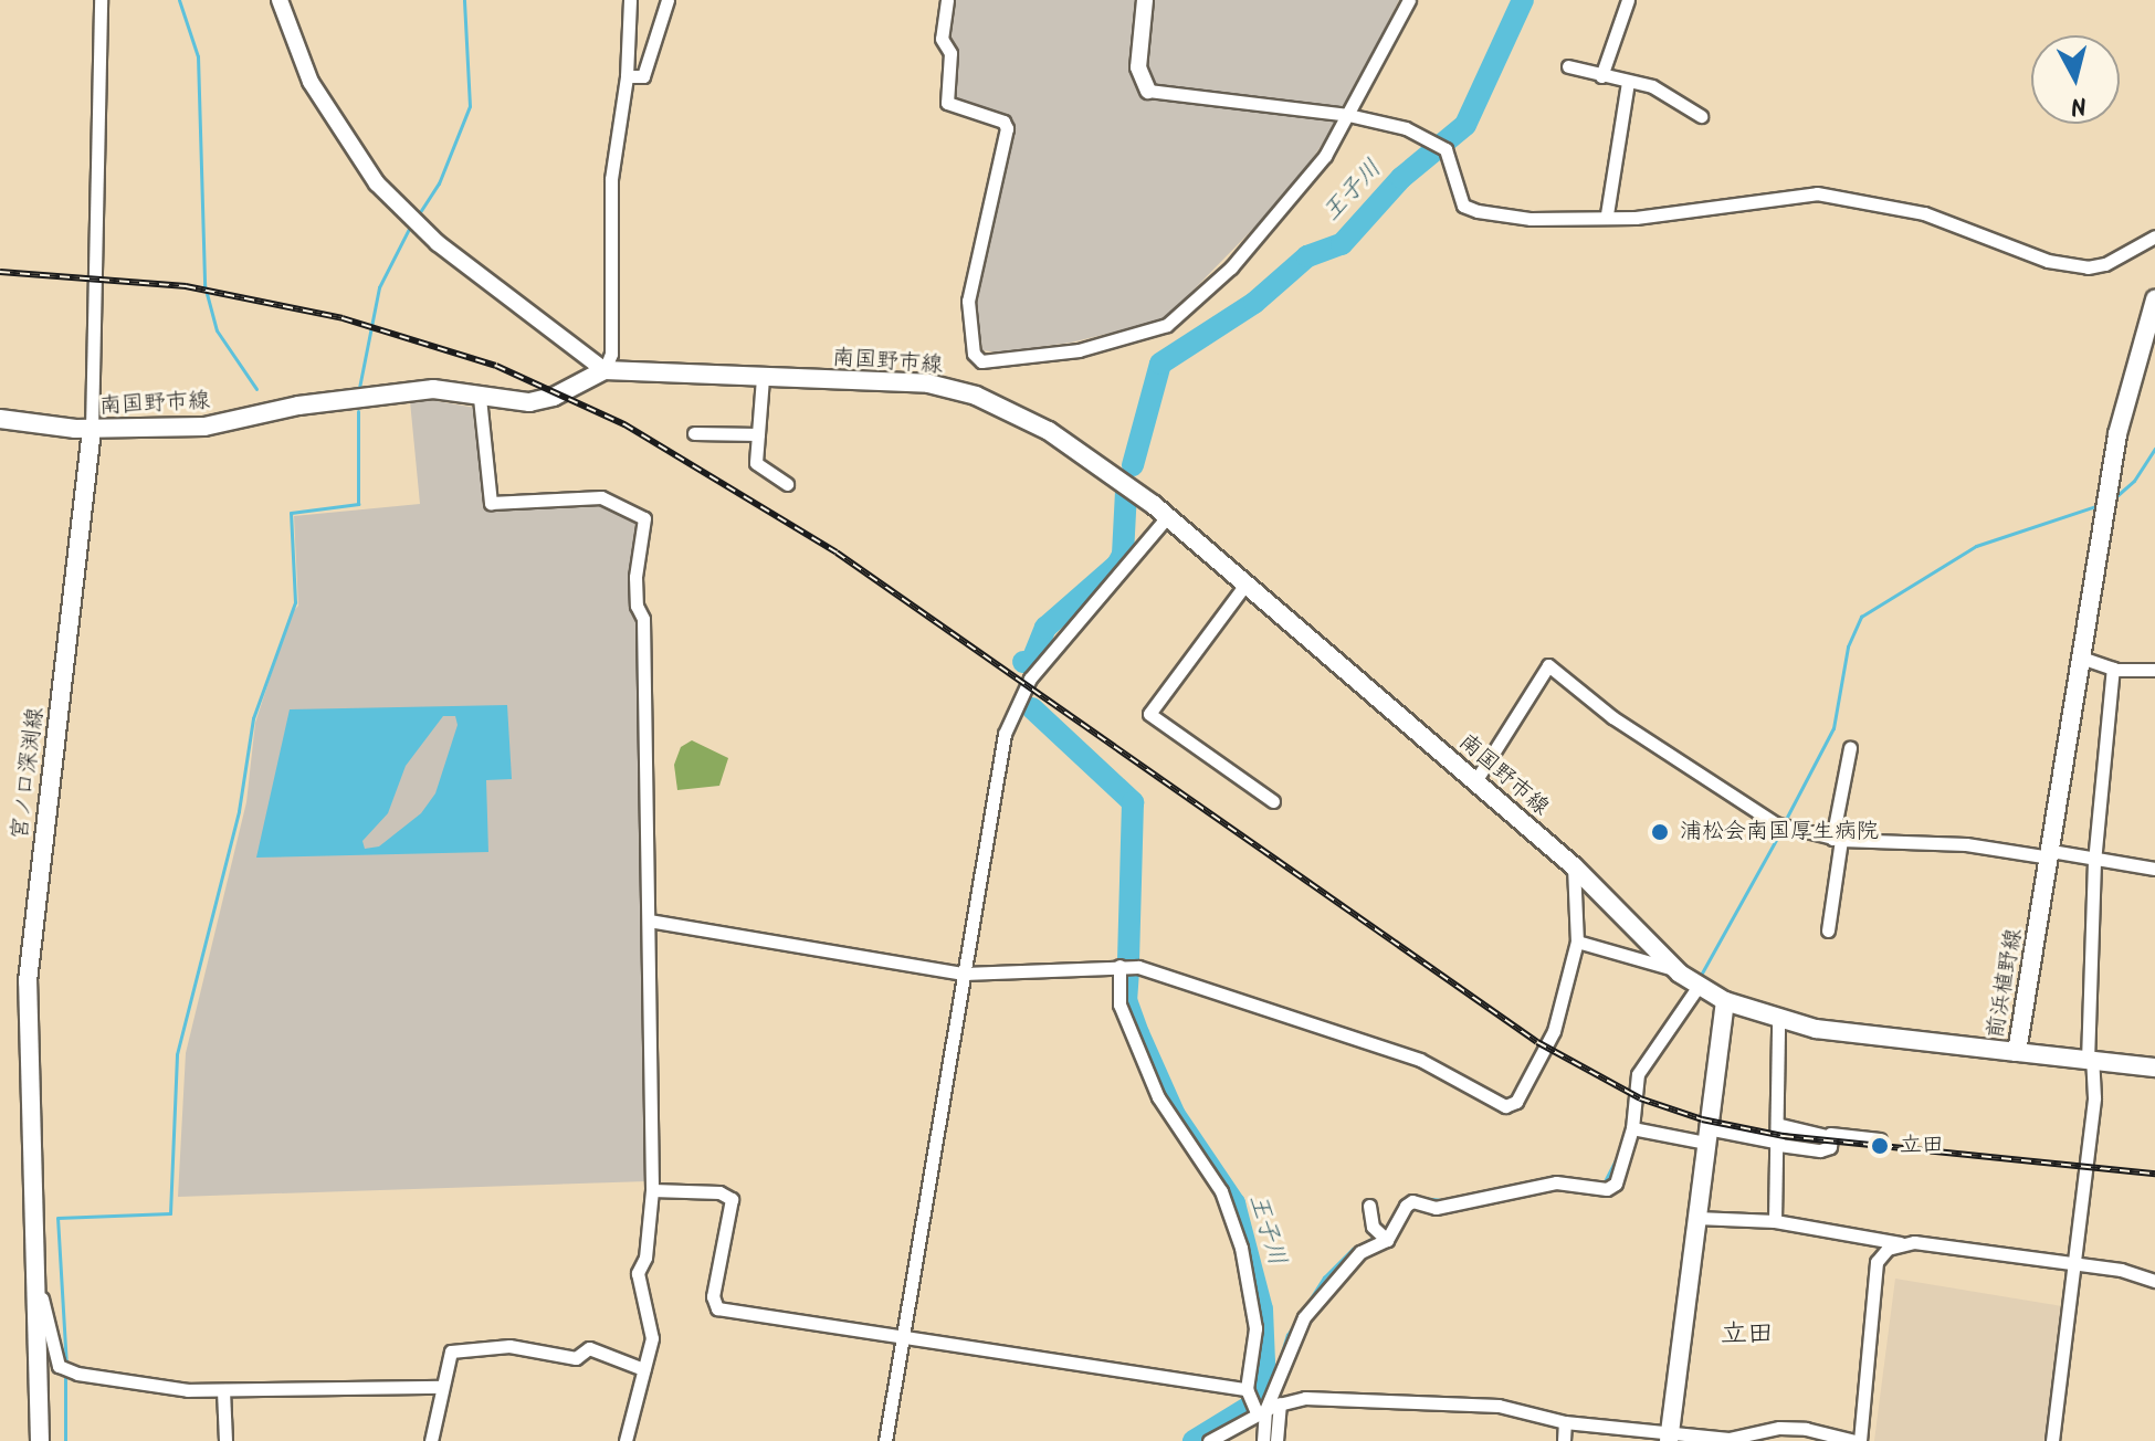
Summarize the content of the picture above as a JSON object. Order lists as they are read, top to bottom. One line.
{"streets":{"main road":["南国野市線","宮ノ口深渕線","前浜植野線"]},"crossings":[["南国野市線","宮ノ口深渕線"],["南国野市線","前浜植野線"]],"districts":["立田"],"water":["王子川"],"places":["浦松会南国厚生病院","立田"],"north":"bottom"}
